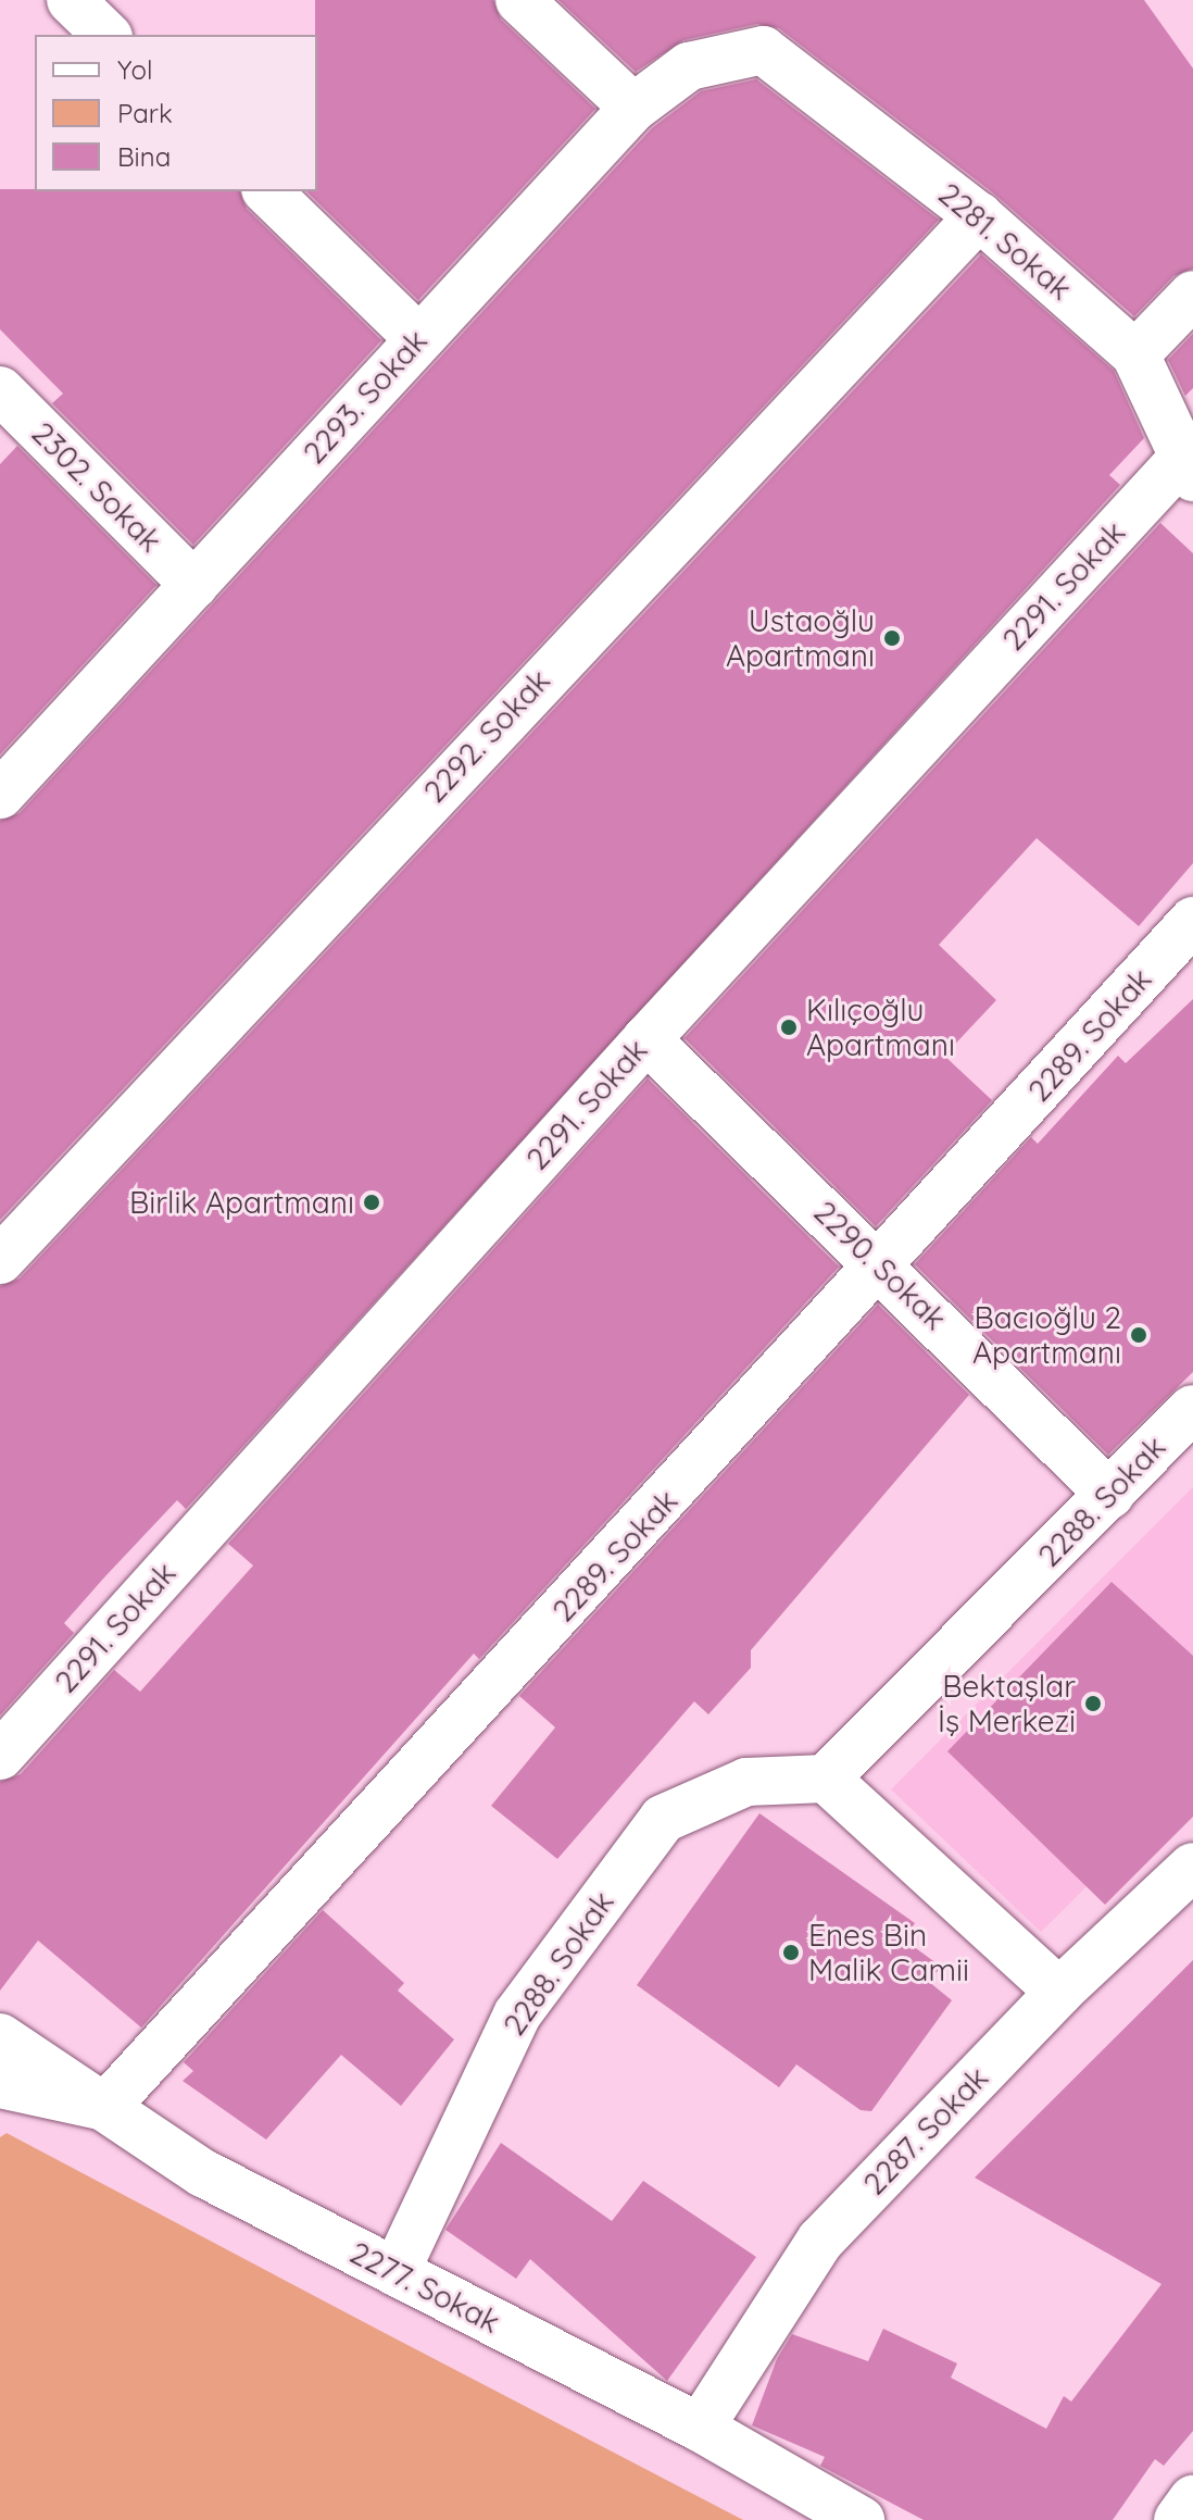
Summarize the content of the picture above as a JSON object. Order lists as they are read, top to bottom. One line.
{"streets":{"street":["2281. Sokak","2293. Sokak","2302. Sokak","2291. Sokak","2292. Sokak","2289. Sokak","2290. Sokak","2288. Sokak","2287. Sokak","2277. Sokak"]},"crossings":[["2281. Sokak","2293. Sokak"],["2281. Sokak","2291. Sokak"],["2281. Sokak","2292. Sokak"],["2293. Sokak","2302. Sokak"],["2291. Sokak","2290. Sokak"],["2289. Sokak","2290. Sokak"],["2289. Sokak","2277. Sokak"],["2290. Sokak","2288. Sokak"],["2288. Sokak","2277. Sokak"],["2287. Sokak","2277. Sokak"]],"places":["Ustaoğlu Apartmanı","Kılıçoğlu Apartmanı","Birlik Apartmanı","Bacıoğlu 2 Apartmanı","Bektaşlar İş Merkezi","Enes Bin Malik Camii"],"legend":["Yol","Park","Bina"]}
